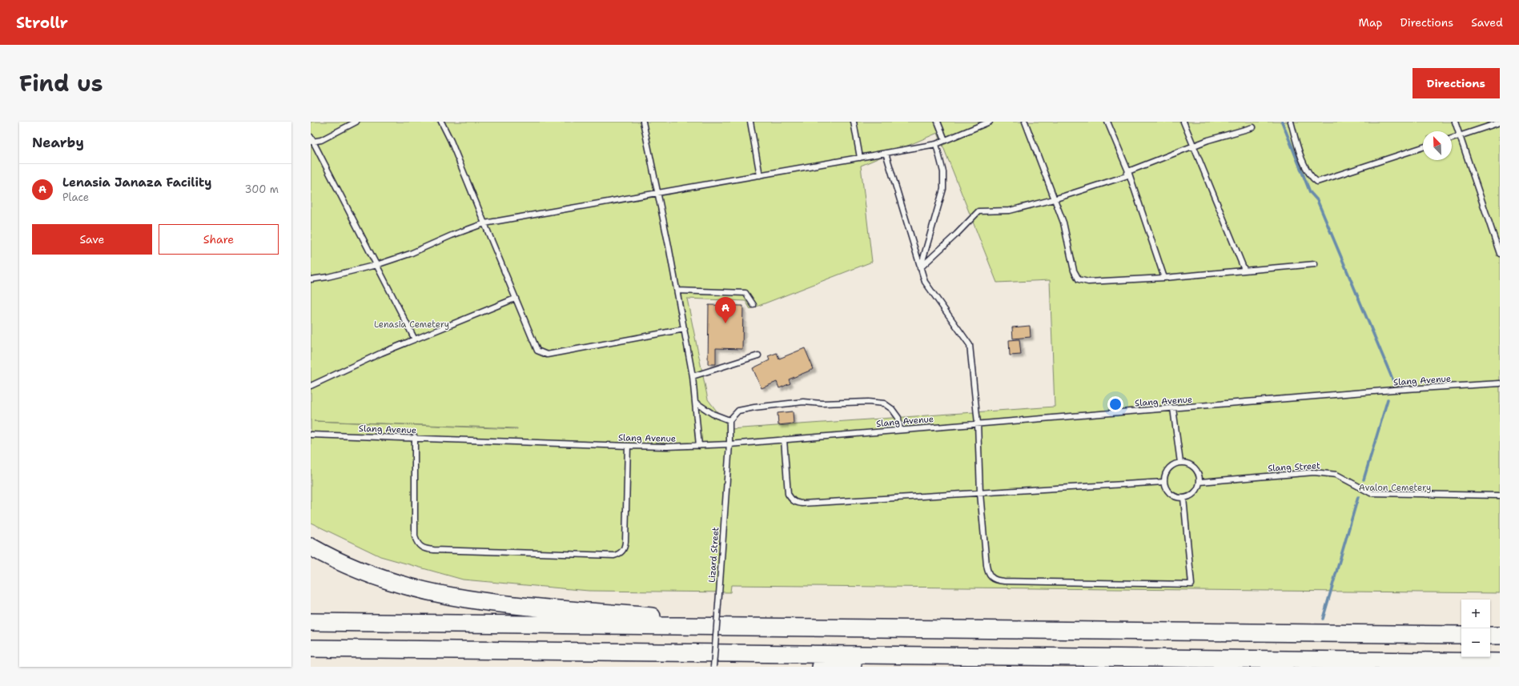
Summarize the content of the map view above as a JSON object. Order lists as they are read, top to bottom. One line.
{"streets":{"lane":["Slang Avenue","Slang Street","Lizard Street"]},"crossings":[["Slang Avenue","Lizard Street"]],"parks":["Lenasia Cemetery","Avalon Cemetery"],"north":"top left","page":{"header":"Strollr","nav":["Map","Directions","Saved"],"title":"Find us","buttons":["Directions",["Save","Share"]],"heading":"Nearby","list":[{"mark":"A","name":"Lenasia Janaza Facility","note":"Place","value":"300 m"}],"pins":"A","map_buttons":["+","−"]}}
